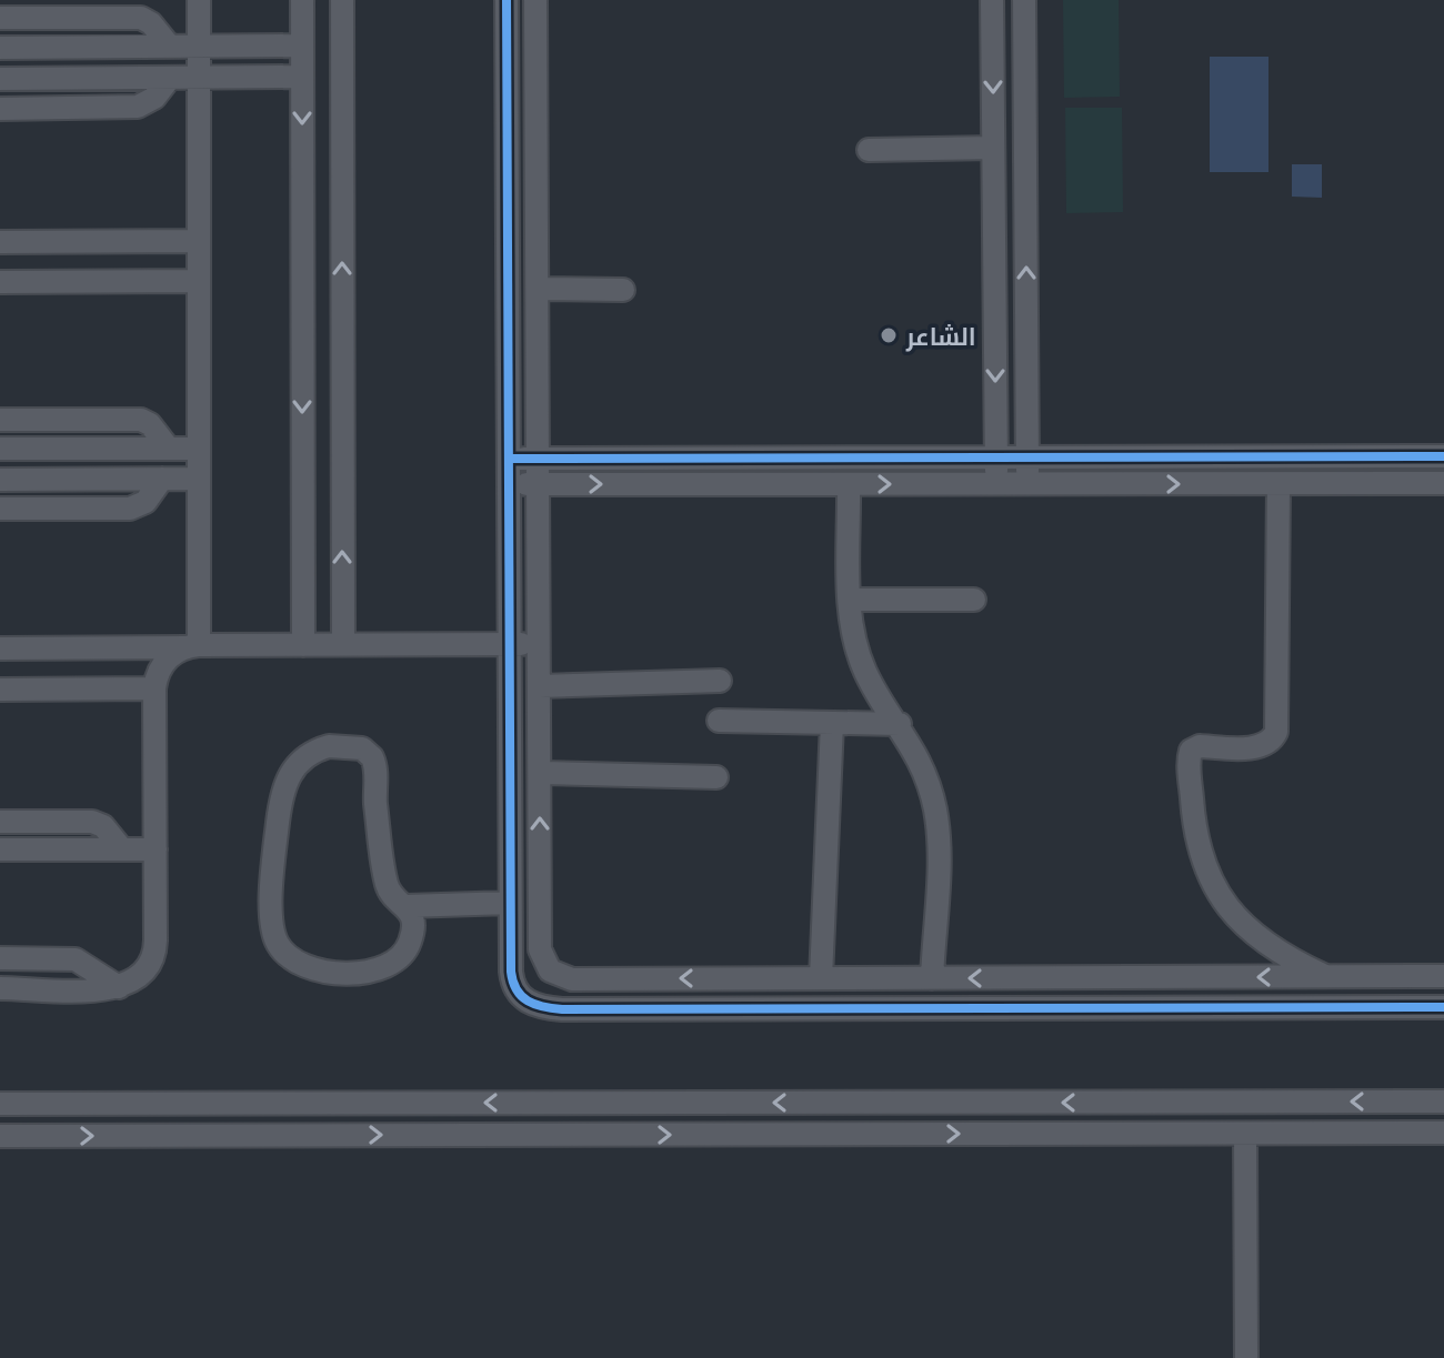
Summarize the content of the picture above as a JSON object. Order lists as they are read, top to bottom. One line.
{"places":["الشاعر"]}
